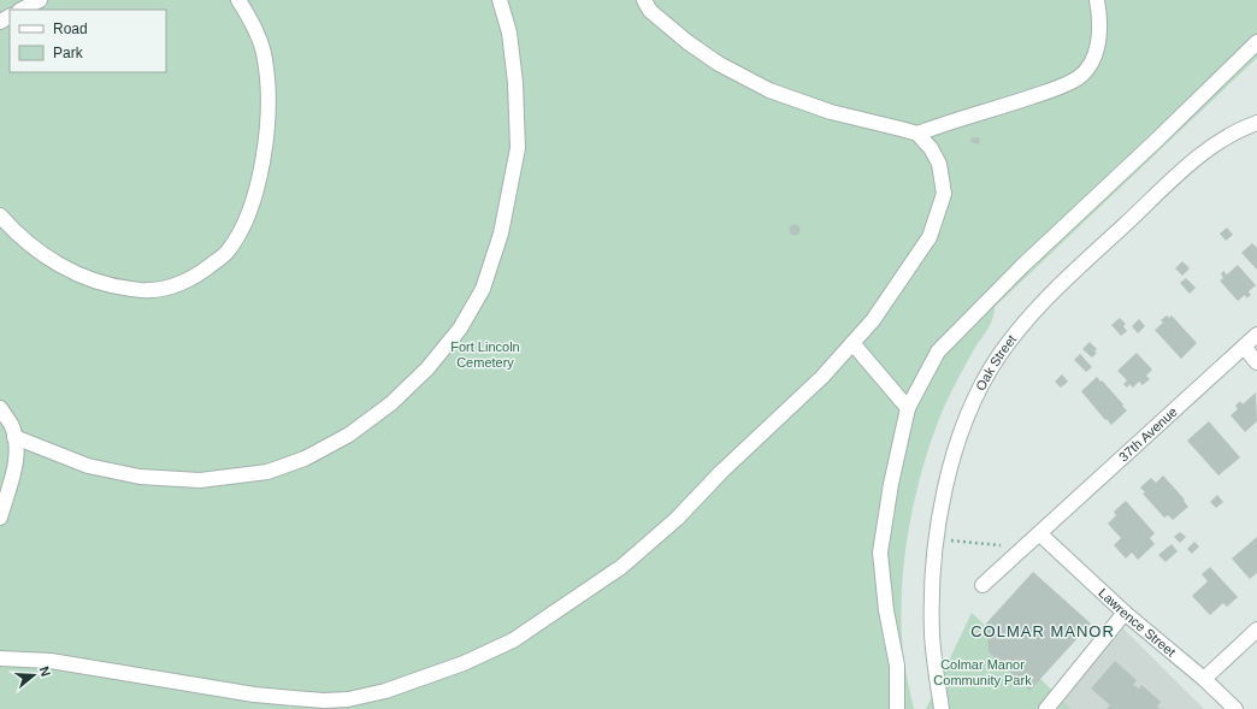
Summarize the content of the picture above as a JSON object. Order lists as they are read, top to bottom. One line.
{"streets":{"street":["Oak Street","37th Avenue","Lawrence Street"]},"crossings":[["37th Avenue","Lawrence Street"]],"districts":["COLMAR MANOR"],"parks":["Fort Lincoln Cemetery","Colmar Manor Community Park"],"legend":["Road","Park"],"north":"right"}
